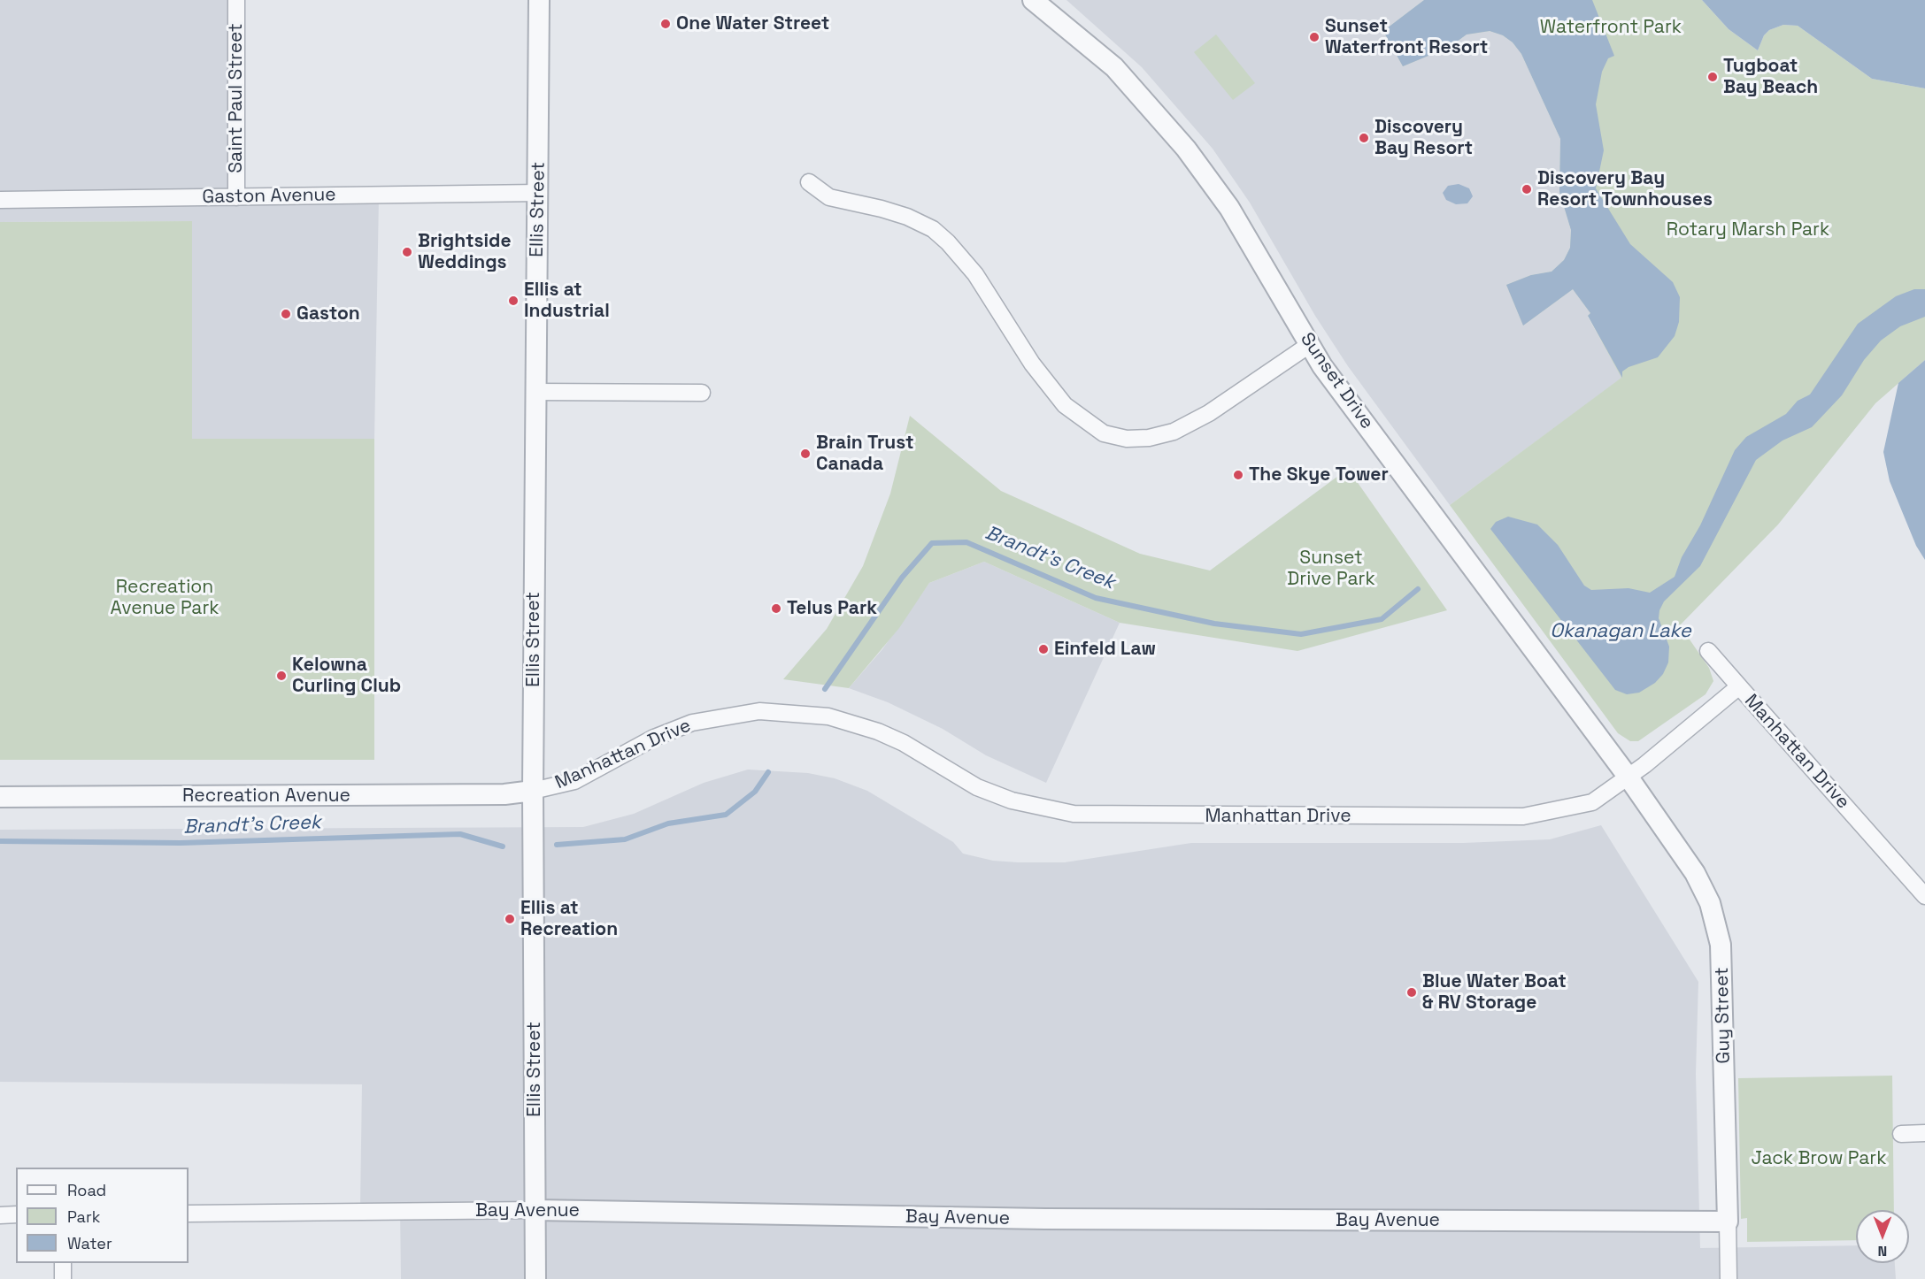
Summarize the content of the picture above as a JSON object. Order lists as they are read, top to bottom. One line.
{"streets":{"street":["Saint Paul Street","Gaston Avenue","Ellis Street","Sunset Drive","Manhattan Drive","Recreation Avenue","Guy Street","Bay Avenue"]},"crossings":[["Saint Paul Street","Gaston Avenue"],["Gaston Avenue","Ellis Street"],["Ellis Street","Manhattan Drive"],["Ellis Street","Recreation Avenue"],["Ellis Street","Bay Avenue"],["Sunset Drive","Manhattan Drive"],["Sunset Drive","Guy Street"],["Manhattan Drive","Recreation Avenue"],["Manhattan Drive","Guy Street"],["Guy Street","Bay Avenue"]],"water":["Brandt's Creek","Okanagan Lake"],"parks":["Waterfront Park","Rotary Marsh Park","Sunset Drive Park","Recreation Avenue Park","Jack Brow Park"],"places":["One Water Street","Sunset Waterfront Resort","Tugboat Bay Beach","Discovery Bay Resort","Discovery Bay Resort Townhouses","Brightside Weddings","Ellis at Industrial","Gaston","Brain Trust Canada","The Skye Tower","Telus Park","Einfeld Law","Kelowna Curling Club","Ellis at Recreation","Blue Water Boat & RV Storage"],"legend":["Road","Park","Water"],"north":"bottom"}
